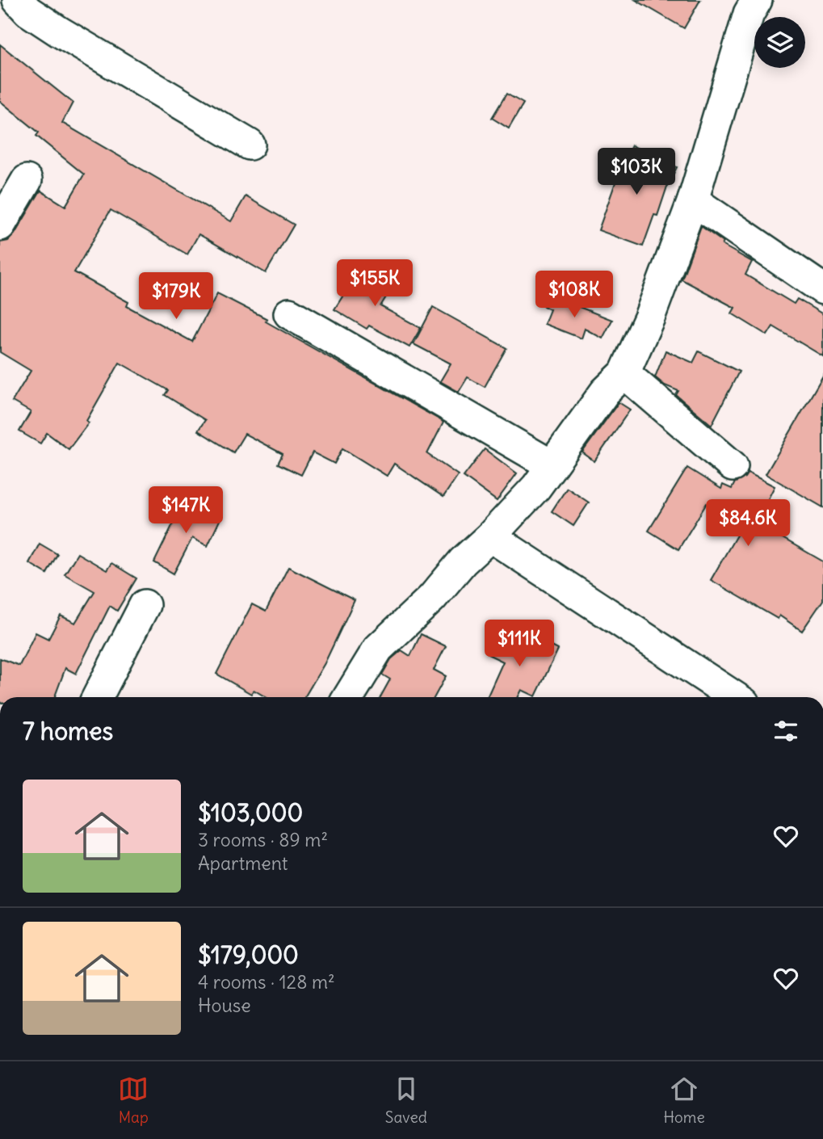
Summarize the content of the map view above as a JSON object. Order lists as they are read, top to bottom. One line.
{"page":{"price":["$103K","$155K","$108K","$179K","$147K","$84.6K","$111K"],"heading":"7 homes","list":[{"name":"$103,000","note":"3 rooms · 89 m² · Apartment"},{"name":"$179,000","note":"4 rooms · 128 m² · House"}],"tabs":["Map","Saved","Home"]}}
